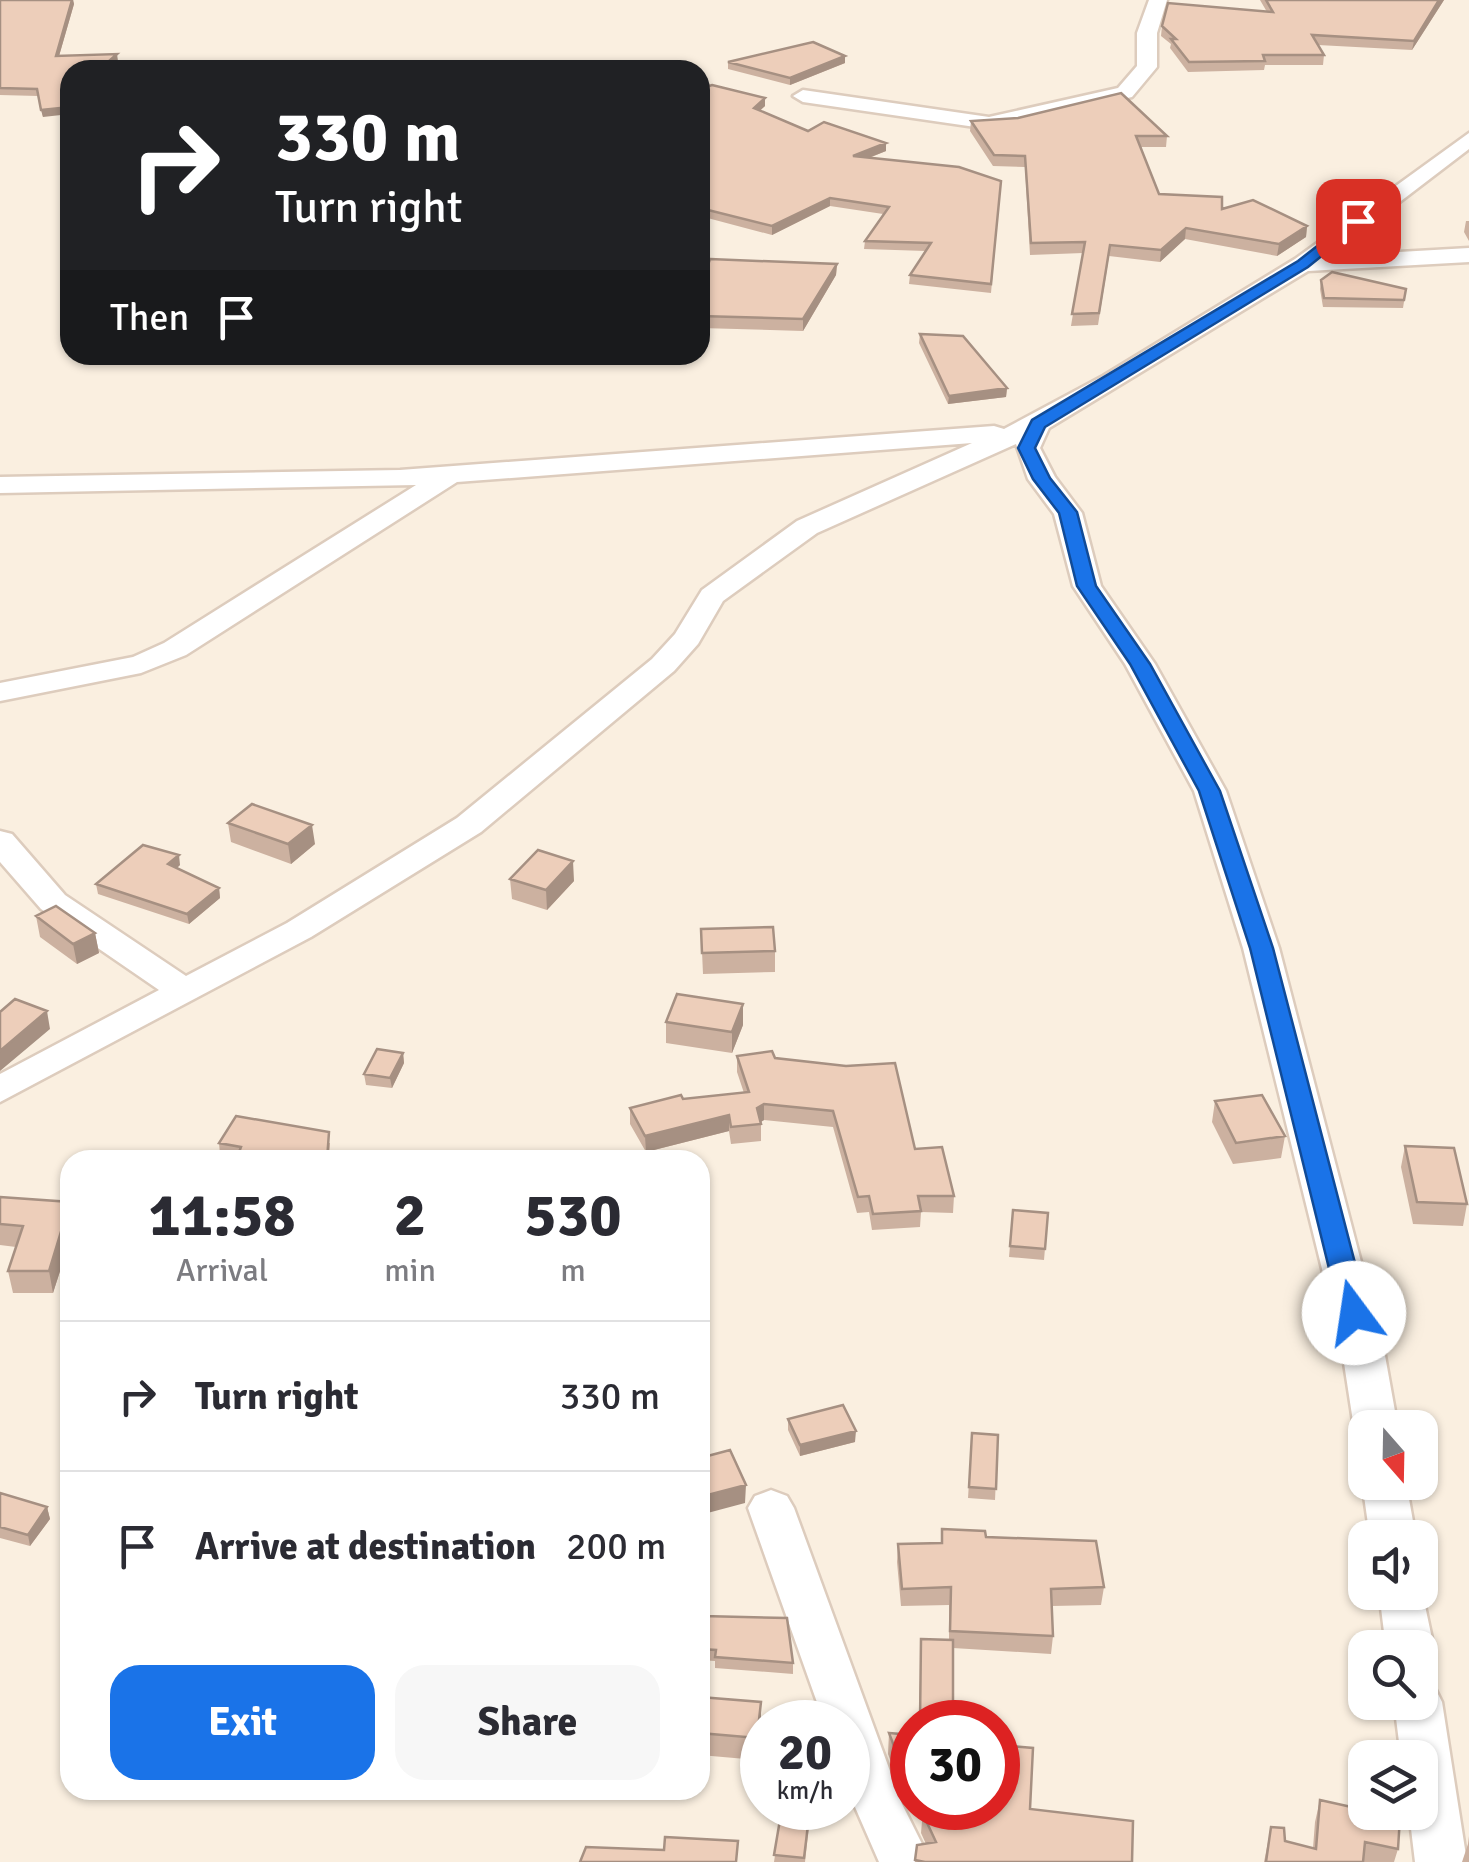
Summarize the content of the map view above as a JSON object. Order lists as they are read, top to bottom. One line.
{"north":"bottom","page":{"turn":["330 m","Turn right"],"then":"Then","eta":["11:58","Arrival","2","min","530","m"],"list":[{"name":"Turn right","value":"330 m"},{"name":"Arrive at destination","value":"200 m"}],"buttons":["Exit","Share"],"speed":"20 km/h","limit":"30"}}
